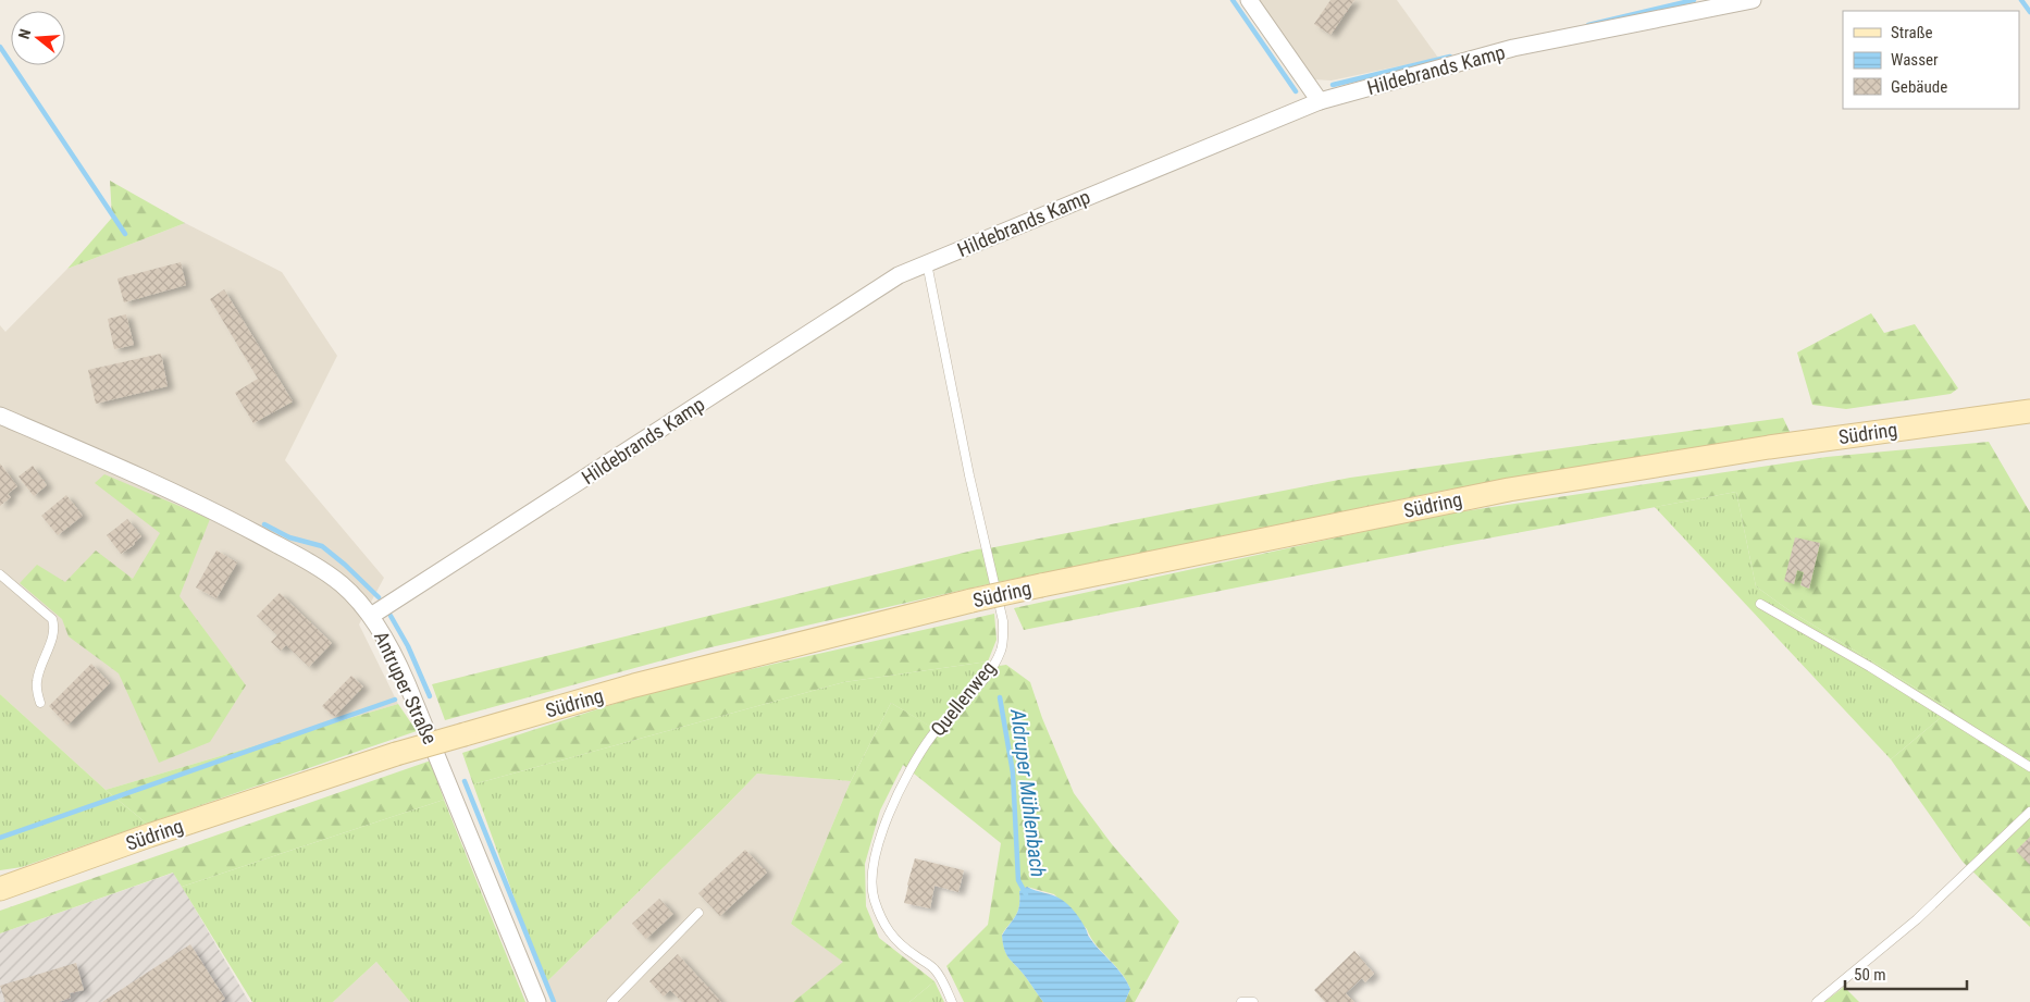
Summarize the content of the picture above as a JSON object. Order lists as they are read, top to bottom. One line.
{"streets":{"main road":["Südring"],"street":["Hildebrands Kamp","Antruper Straße"],"lane":["Quellenweg"]},"crossings":[["Hildebrands Kamp","Antruper Straße"],["Hildebrands Kamp","Quellenweg"]],"water":["Aldruper Mühlenbach"],"legend":["Straße","Wasser","Gebäude"],"scale_bar":"50 m","north":"left"}
